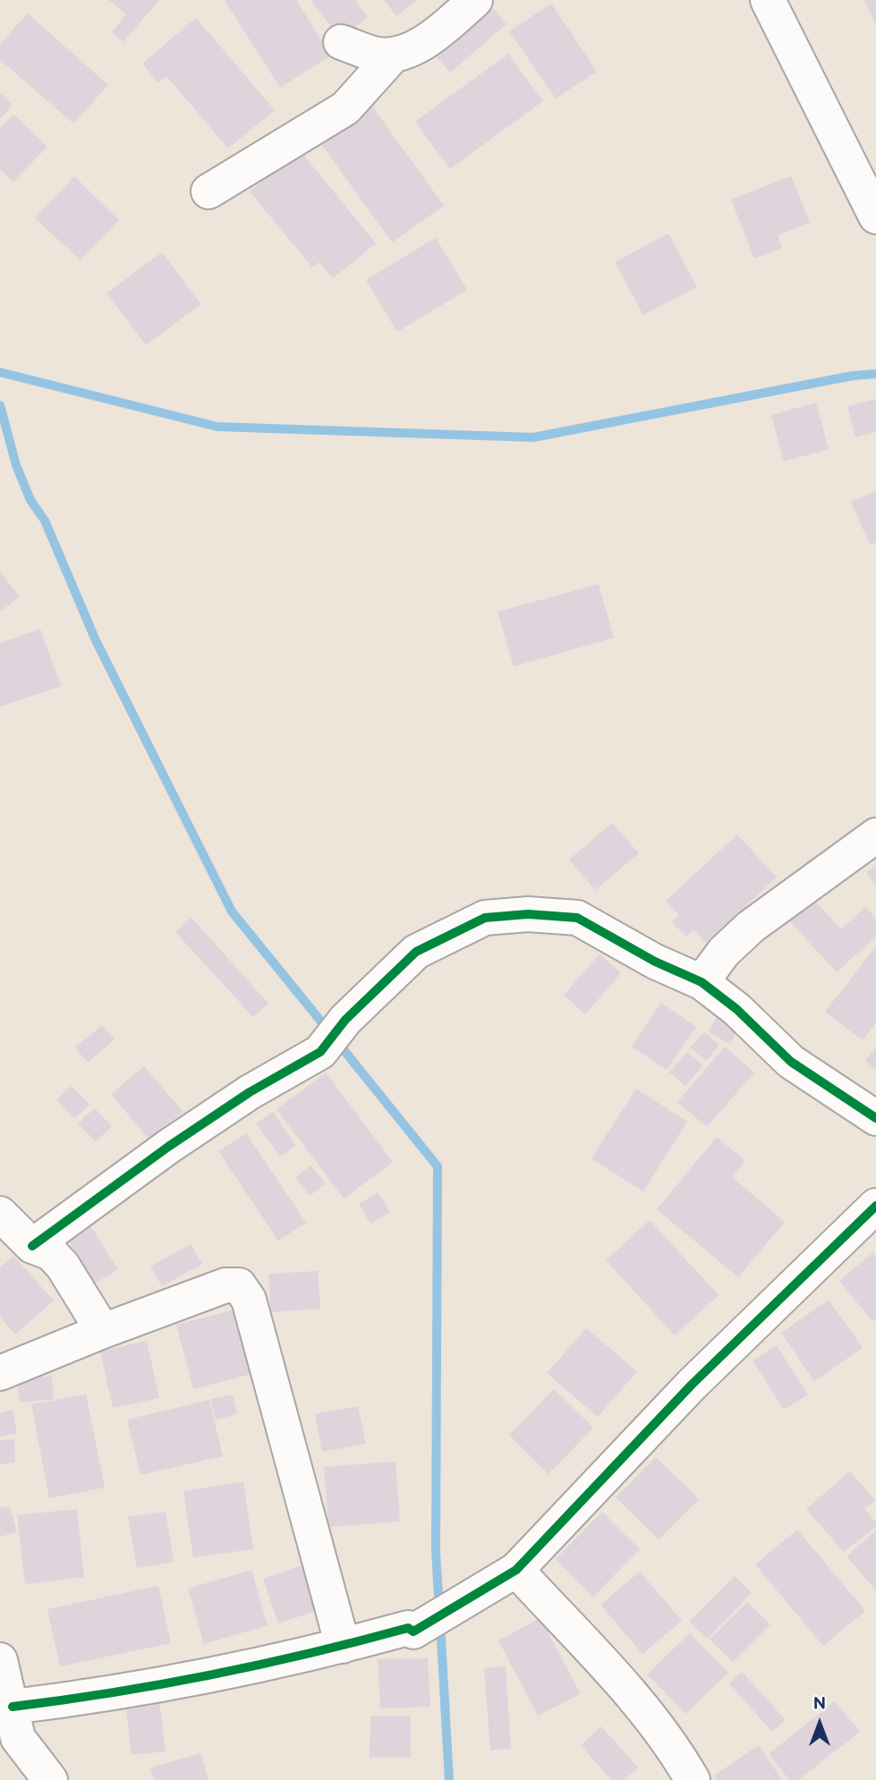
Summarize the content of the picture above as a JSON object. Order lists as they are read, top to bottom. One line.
{"north":"top"}
